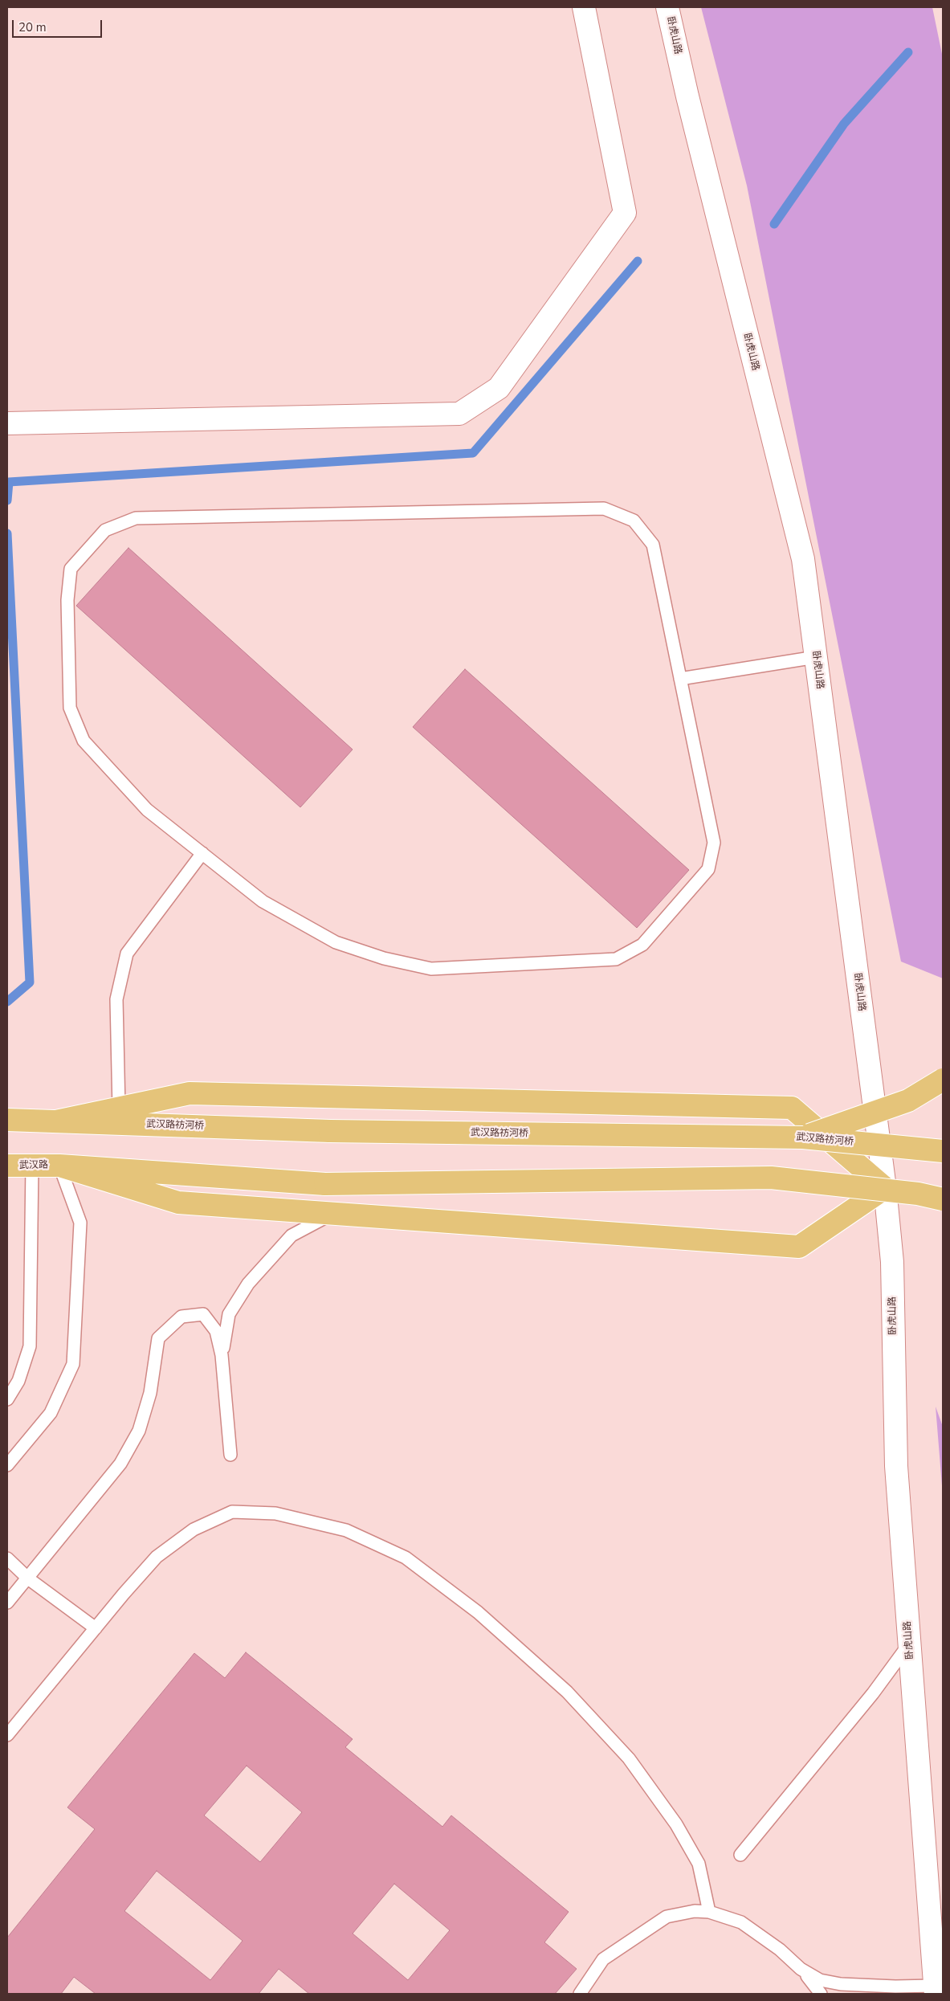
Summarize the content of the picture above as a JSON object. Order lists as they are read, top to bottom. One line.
{"streets":{"main road":["武汉路祊河桥","武汉路"],"street":["卧虎山路"]},"scale_bar":"20 m"}
